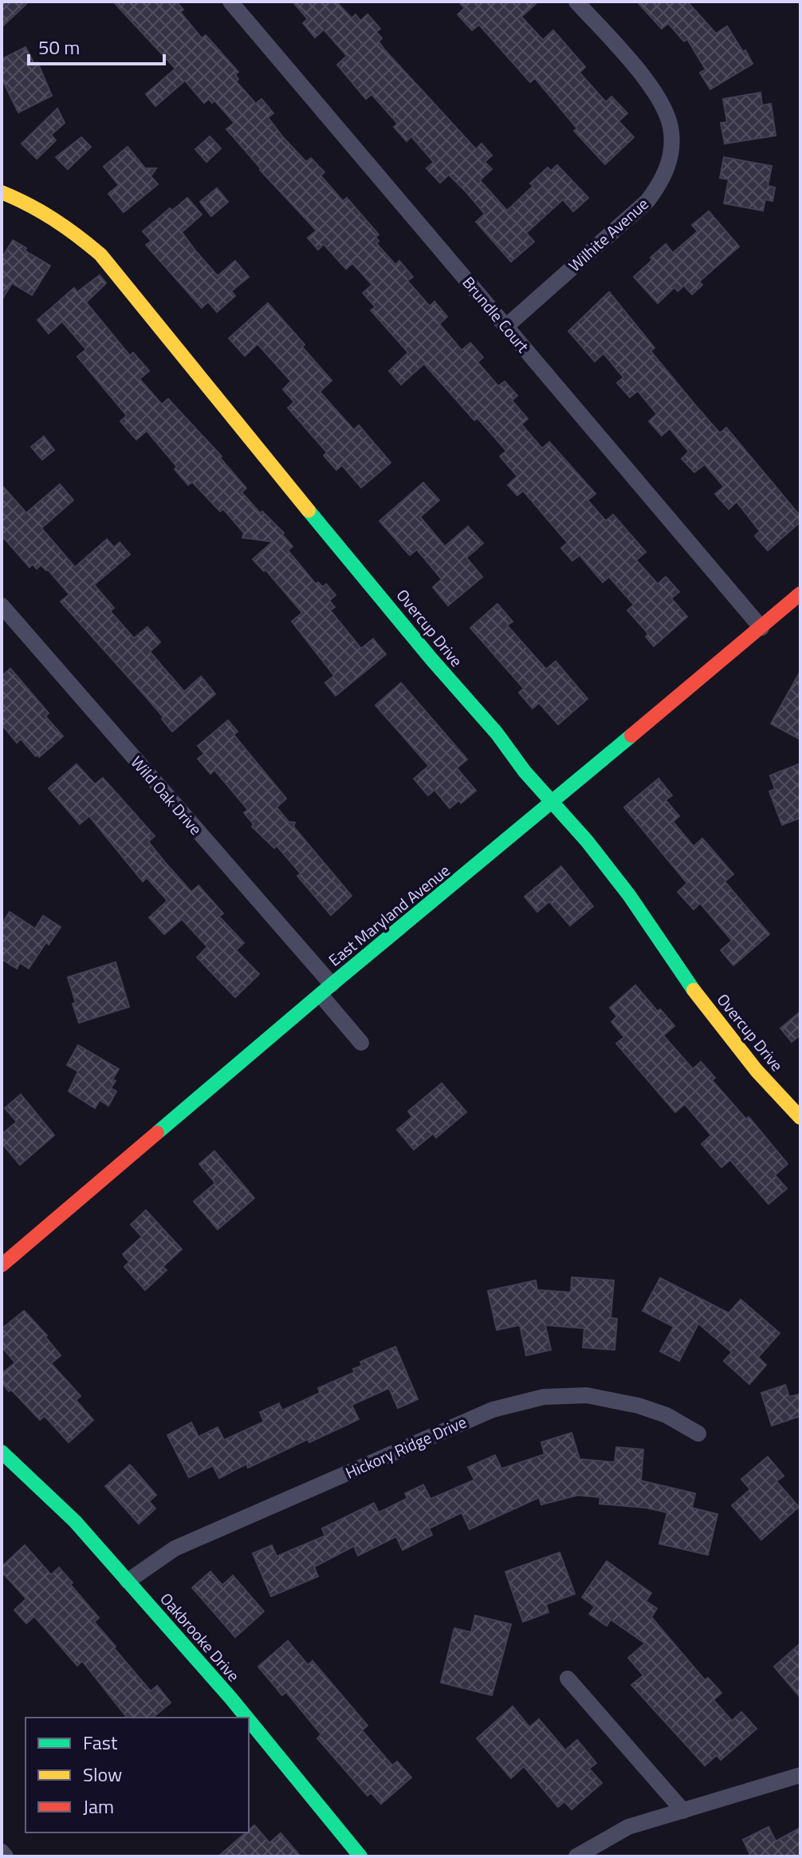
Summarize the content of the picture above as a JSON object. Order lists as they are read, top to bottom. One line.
{"streets":{"street":["Wilhite Avenue","Brundle Court","Overcup Drive","Wild Oak Drive","East Maryland Avenue","Hickory Ridge Drive","Oakbrooke Drive"]},"crossings":[["Wilhite Avenue","Brundle Court"],["Brundle Court","East Maryland Avenue"],["Overcup Drive","East Maryland Avenue"],["Wild Oak Drive","East Maryland Avenue"],["Hickory Ridge Drive","Oakbrooke Drive"]],"legend":["Fast","Slow","Jam"],"scale_bar":"50 m"}
